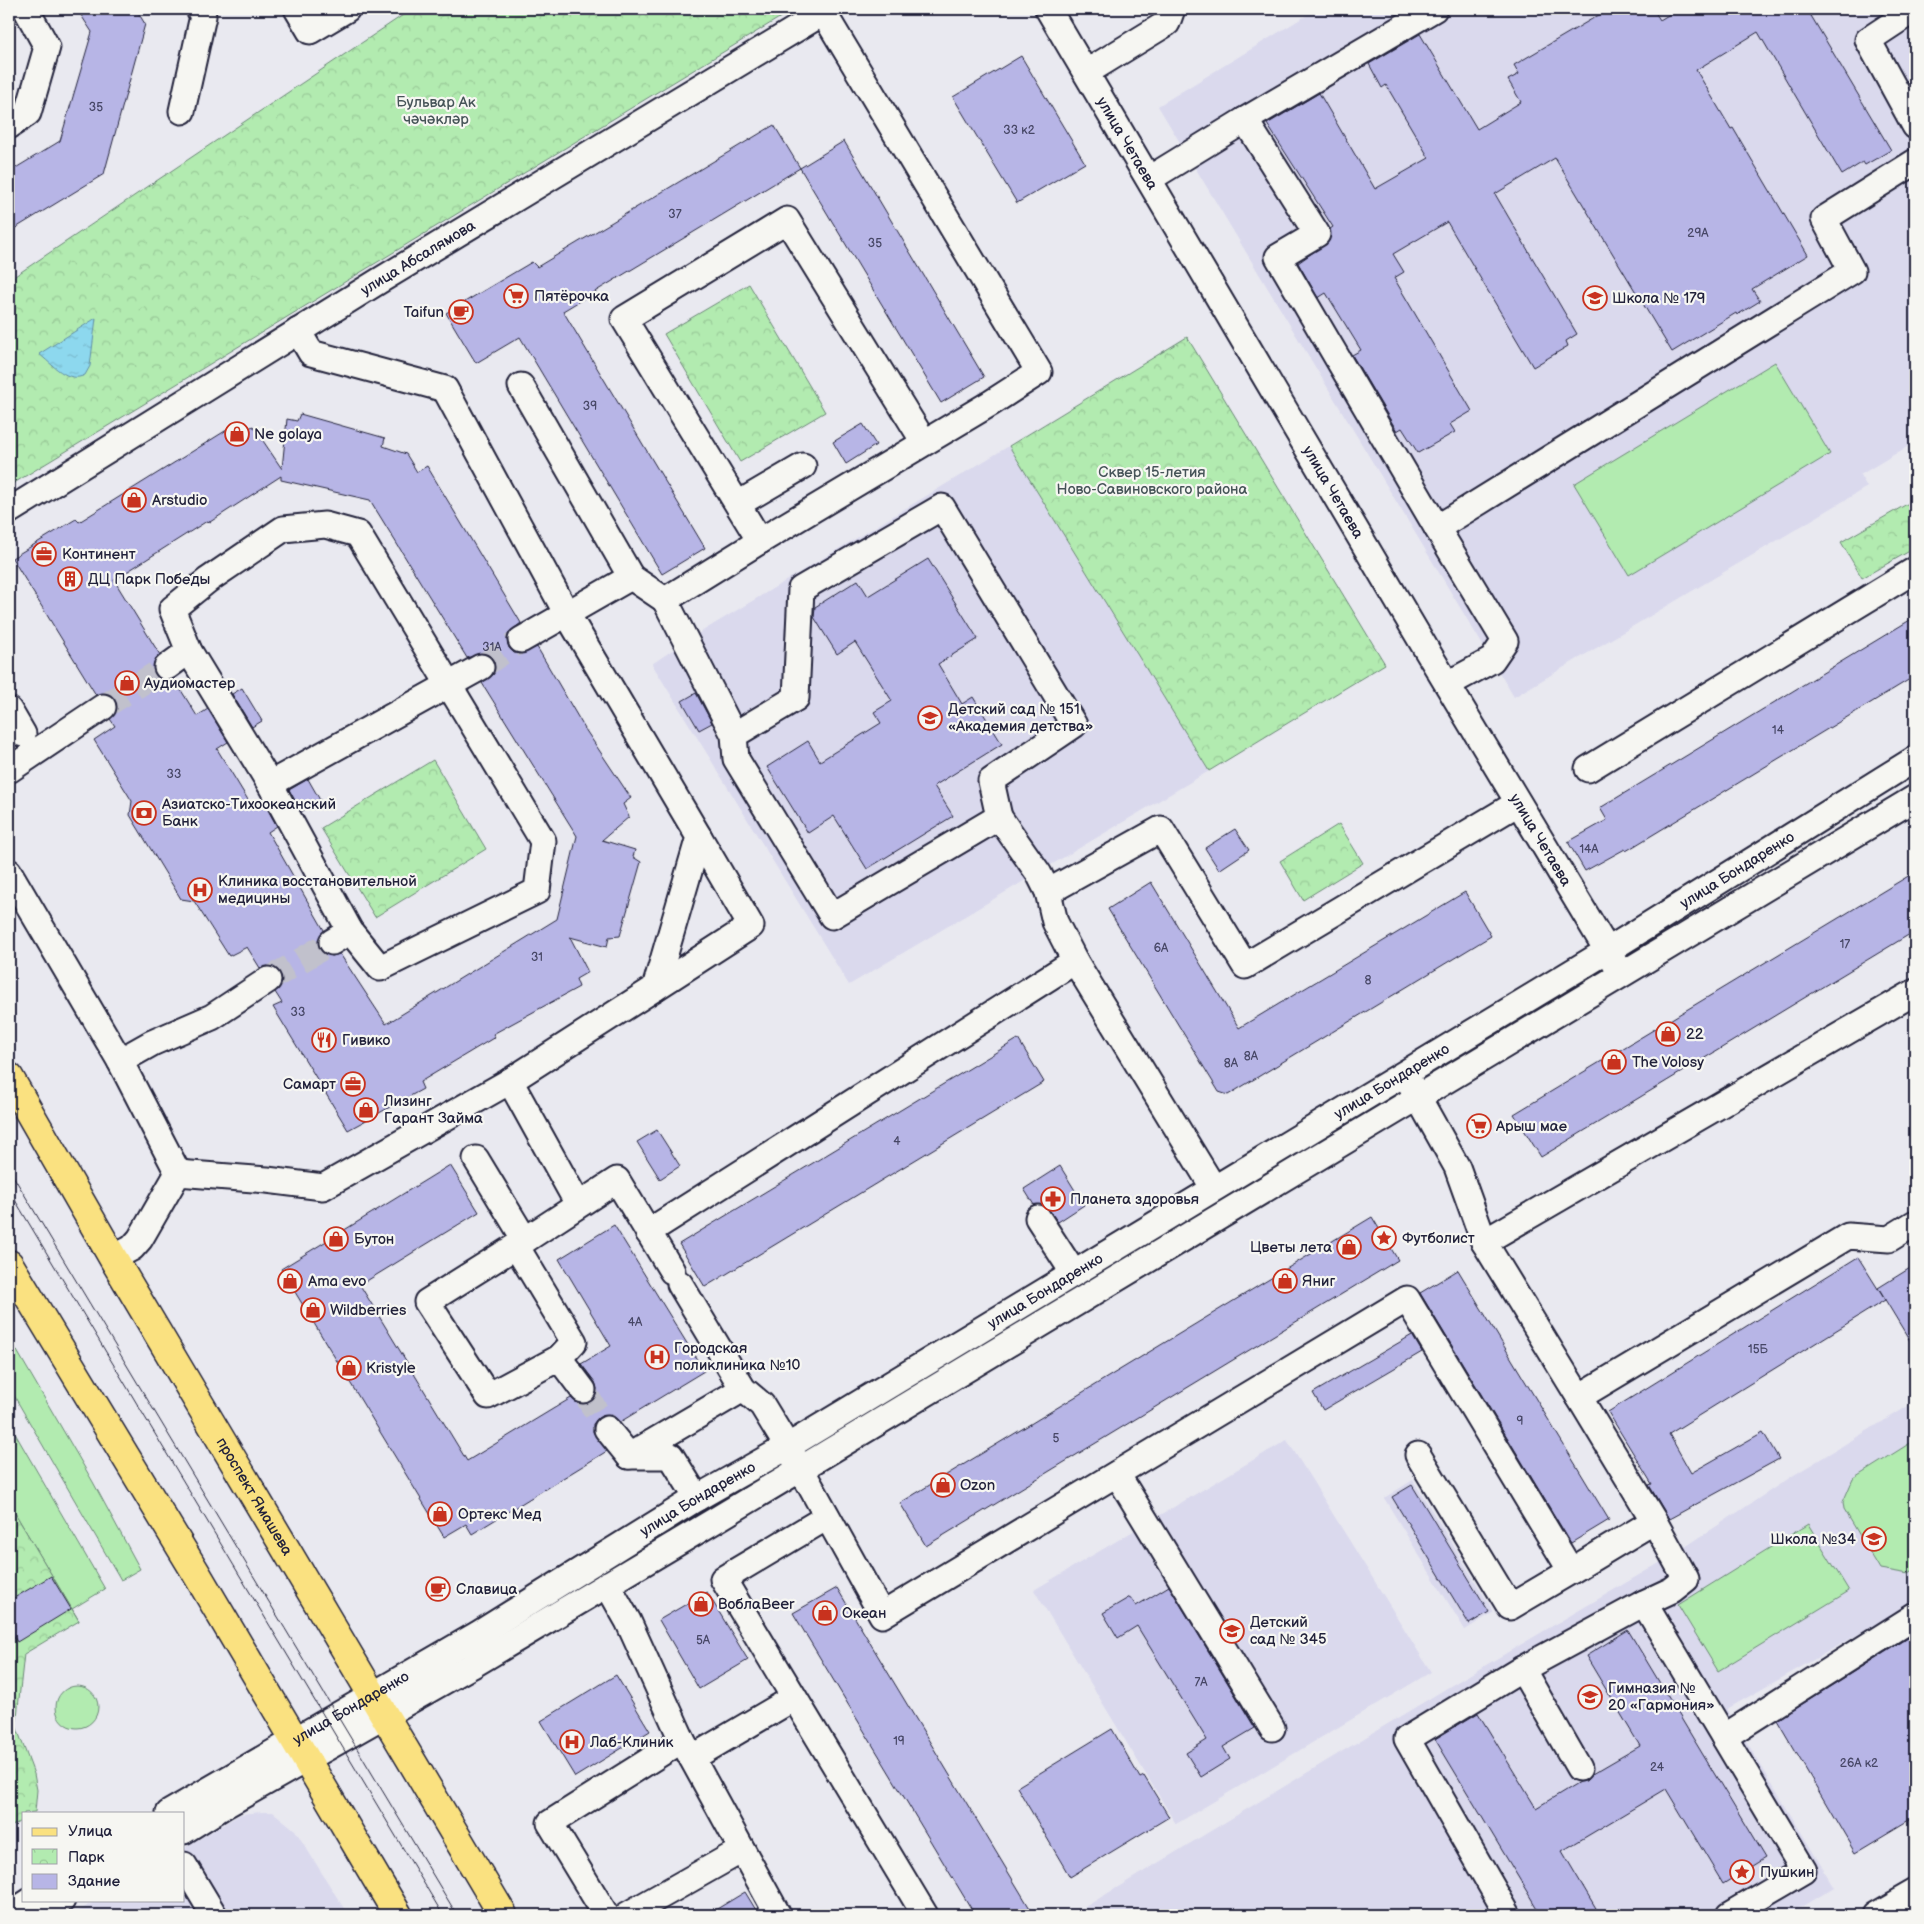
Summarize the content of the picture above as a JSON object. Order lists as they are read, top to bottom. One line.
{"streets":{"main road":["проспект Ямашева"],"street":["улица Четаева","улица Абсалямова","улица Бондаренко"]},"crossings":[["улица Четаева","улица Бондаренко"],["улица Бондаренко","проспект Ямашева"]],"parks":["Бульвар Ак чәчәкләр","Сквер 15-летия Ново-Савиновского района"],"places":{"supermarket":["Пятёрочка","Арыш мае"],"school or university":["Школа № 179","Детский сад № 151 «Академия детства»","Школа №34","Детский сад № 345","Гимназия № 20 «Гармония»"],"cafe":["Taifun","Славица"],"shop":["Ne golaya","Arstudio","Аудиомастер","22","The Volosy","Лизинг Гарант Займа","Бутон","Цветы лета","Ama evo","Яниг","Wildberries","Kristyle","Ozon","Ортекс Мед","ВоблаBeer","Океан"],"office":["Континент","Самарт"],"building":["ДЦ Парк Победы"],"bank":["Азиатско-Тихоокеанский Банк"],"hospital":["Клиника восстановительной медицины","Городская поликлиника №10","Лаб-Клиник"],"restaurant":["Гивико"],"pharmacy":["Планета здоровья"],"place":["Футболист","Пушкин"]},"house_numbers":["35","33 к2","37","29А","35","39","31А","14","33","14А","17","6А","31","8","33","8А","8А","4","4А","15Б","9","5","5А","7А","19","26А к2","24"],"legend":["Улица","Парк","Здание"]}
